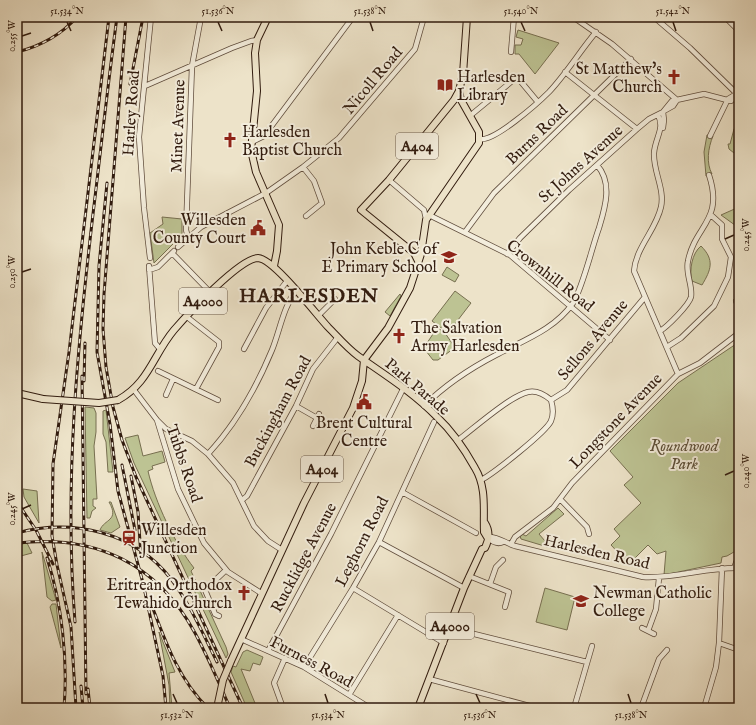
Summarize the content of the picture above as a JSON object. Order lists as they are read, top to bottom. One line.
{"streets":{"main road":["A404","A4000","Park Parade"],"street":["Nicoll Road","Harley Road","Minet Avenue","Burns Road","St Johns Avenue","Crownhill Road","Sellons Avenue","Buckingham Road","Longstone Avenue","Tubbs Road","Leghorn Road","Harlesden Road","Rucklidge Avenue","Furness Road"]},"crossings":[["Nicoll Road","Minet Avenue"],["Burns Road","Crownhill Road"],["A404","Crownhill Road"],["A404","Park Parade"],["A404","Tubbs Road"],["A404","Furness Road"],["St Johns Avenue","Crownhill Road"],["Crownhill Road","Sellons Avenue"],["A4000","Park Parade"],["A4000","Tubbs Road"],["A4000","Harlesden Road"],["Sellons Avenue","Park Parade"],["Park Parade","Buckingham Road"],["Park Parade","Harlesden Road"],["Park Parade","Rucklidge Avenue"],["Longstone Avenue","Harlesden Road"],["Leghorn Road","Furness Road"],["Rucklidge Avenue","Furness Road"]],"districts":["HARLESDEN"],"parks":["Roundwood Park"],"places":{"church":["St Matthew's Church","Harlesden Baptist Church","The Salvation Army Harlesden","Eritrean Orthodox Tewahido Church"],"library":["Harlesden Library"],"public building":["Willesden County Court","Brent Cultural Centre"],"school or university":["John Keble C of E Primary School","Newman Catholic College"],"station":["Willesden Junction"]},"coordinates":["51.534°N","51.536°N","51.538°N","51.540°N","51.542°N","0.255°W","0.245°W","0.250°W","0.240°W","51.532°N"]}
